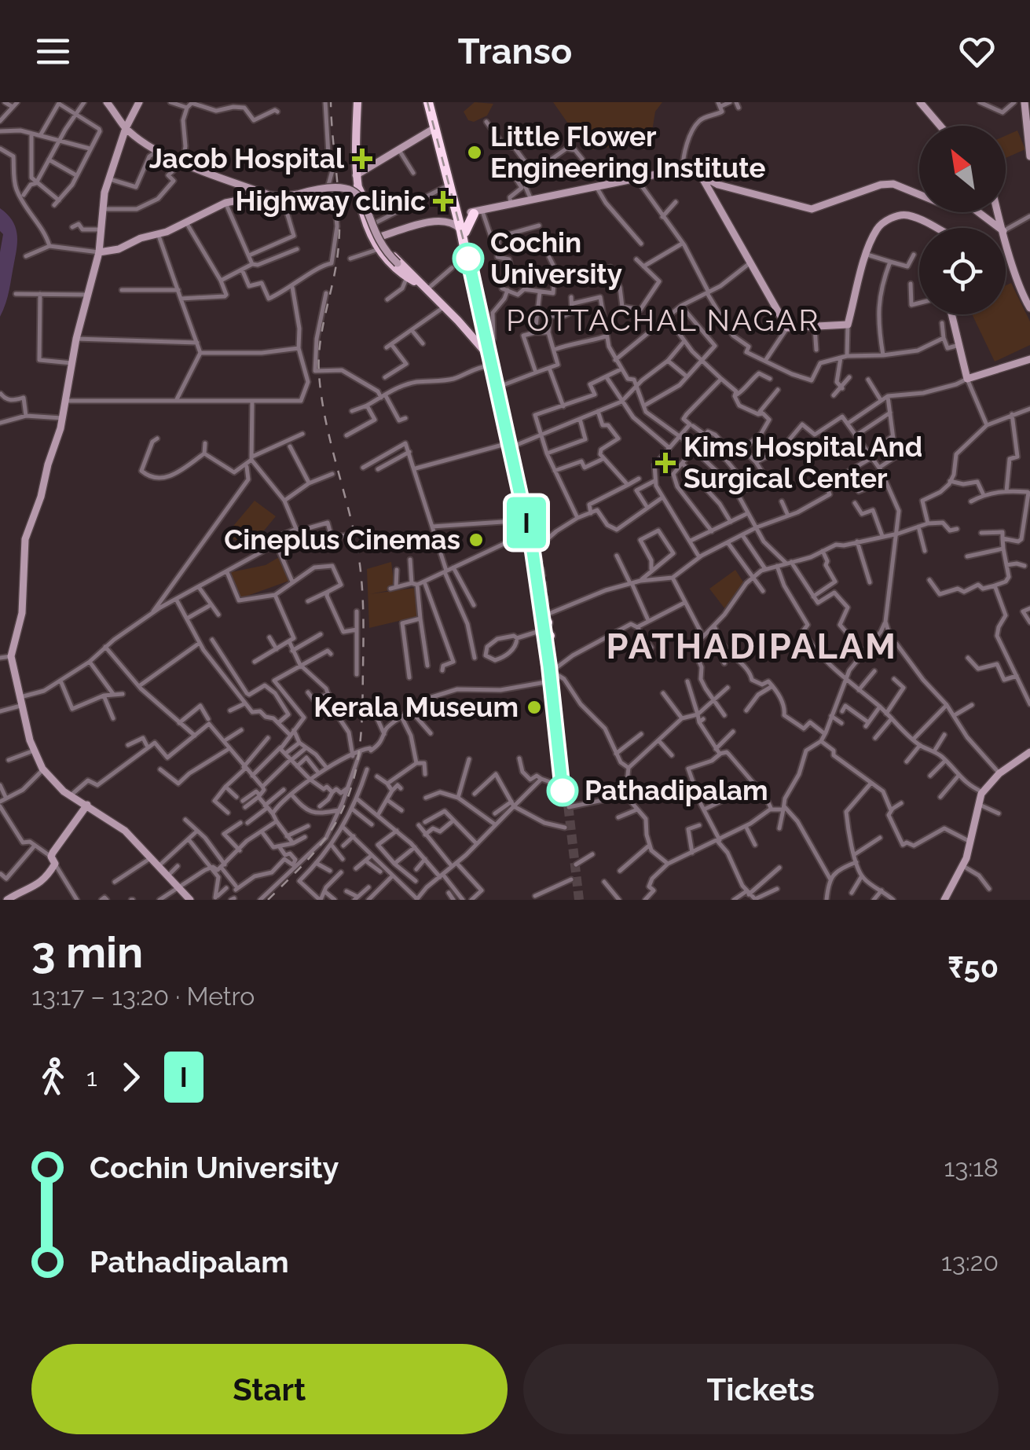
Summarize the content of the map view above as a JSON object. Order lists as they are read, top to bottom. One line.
{"districts":["POTTACHAL NAGAR","PATHADIPALAM"],"places":{"other":["Little Flower Engineering Institute","Cochin University","Cineplus Cinemas","Kerala Museum","Pathadipalam"],"health":["Jacob Hospital","Highway clinic","Kims Hospital And Surgical Center"]},"lines":["metro line I"],"north":"top left","page":{"header":"Transo","on_map":"I","heading":["3 min","13:17 – 13:20 · Metro","₹50"],"legs":["1","I"],"list":[{"name":"Cochin University","value":"13:18"},{"name":"Pathadipalam","value":"13:20"}],"buttons":["Start","Tickets"]}}
